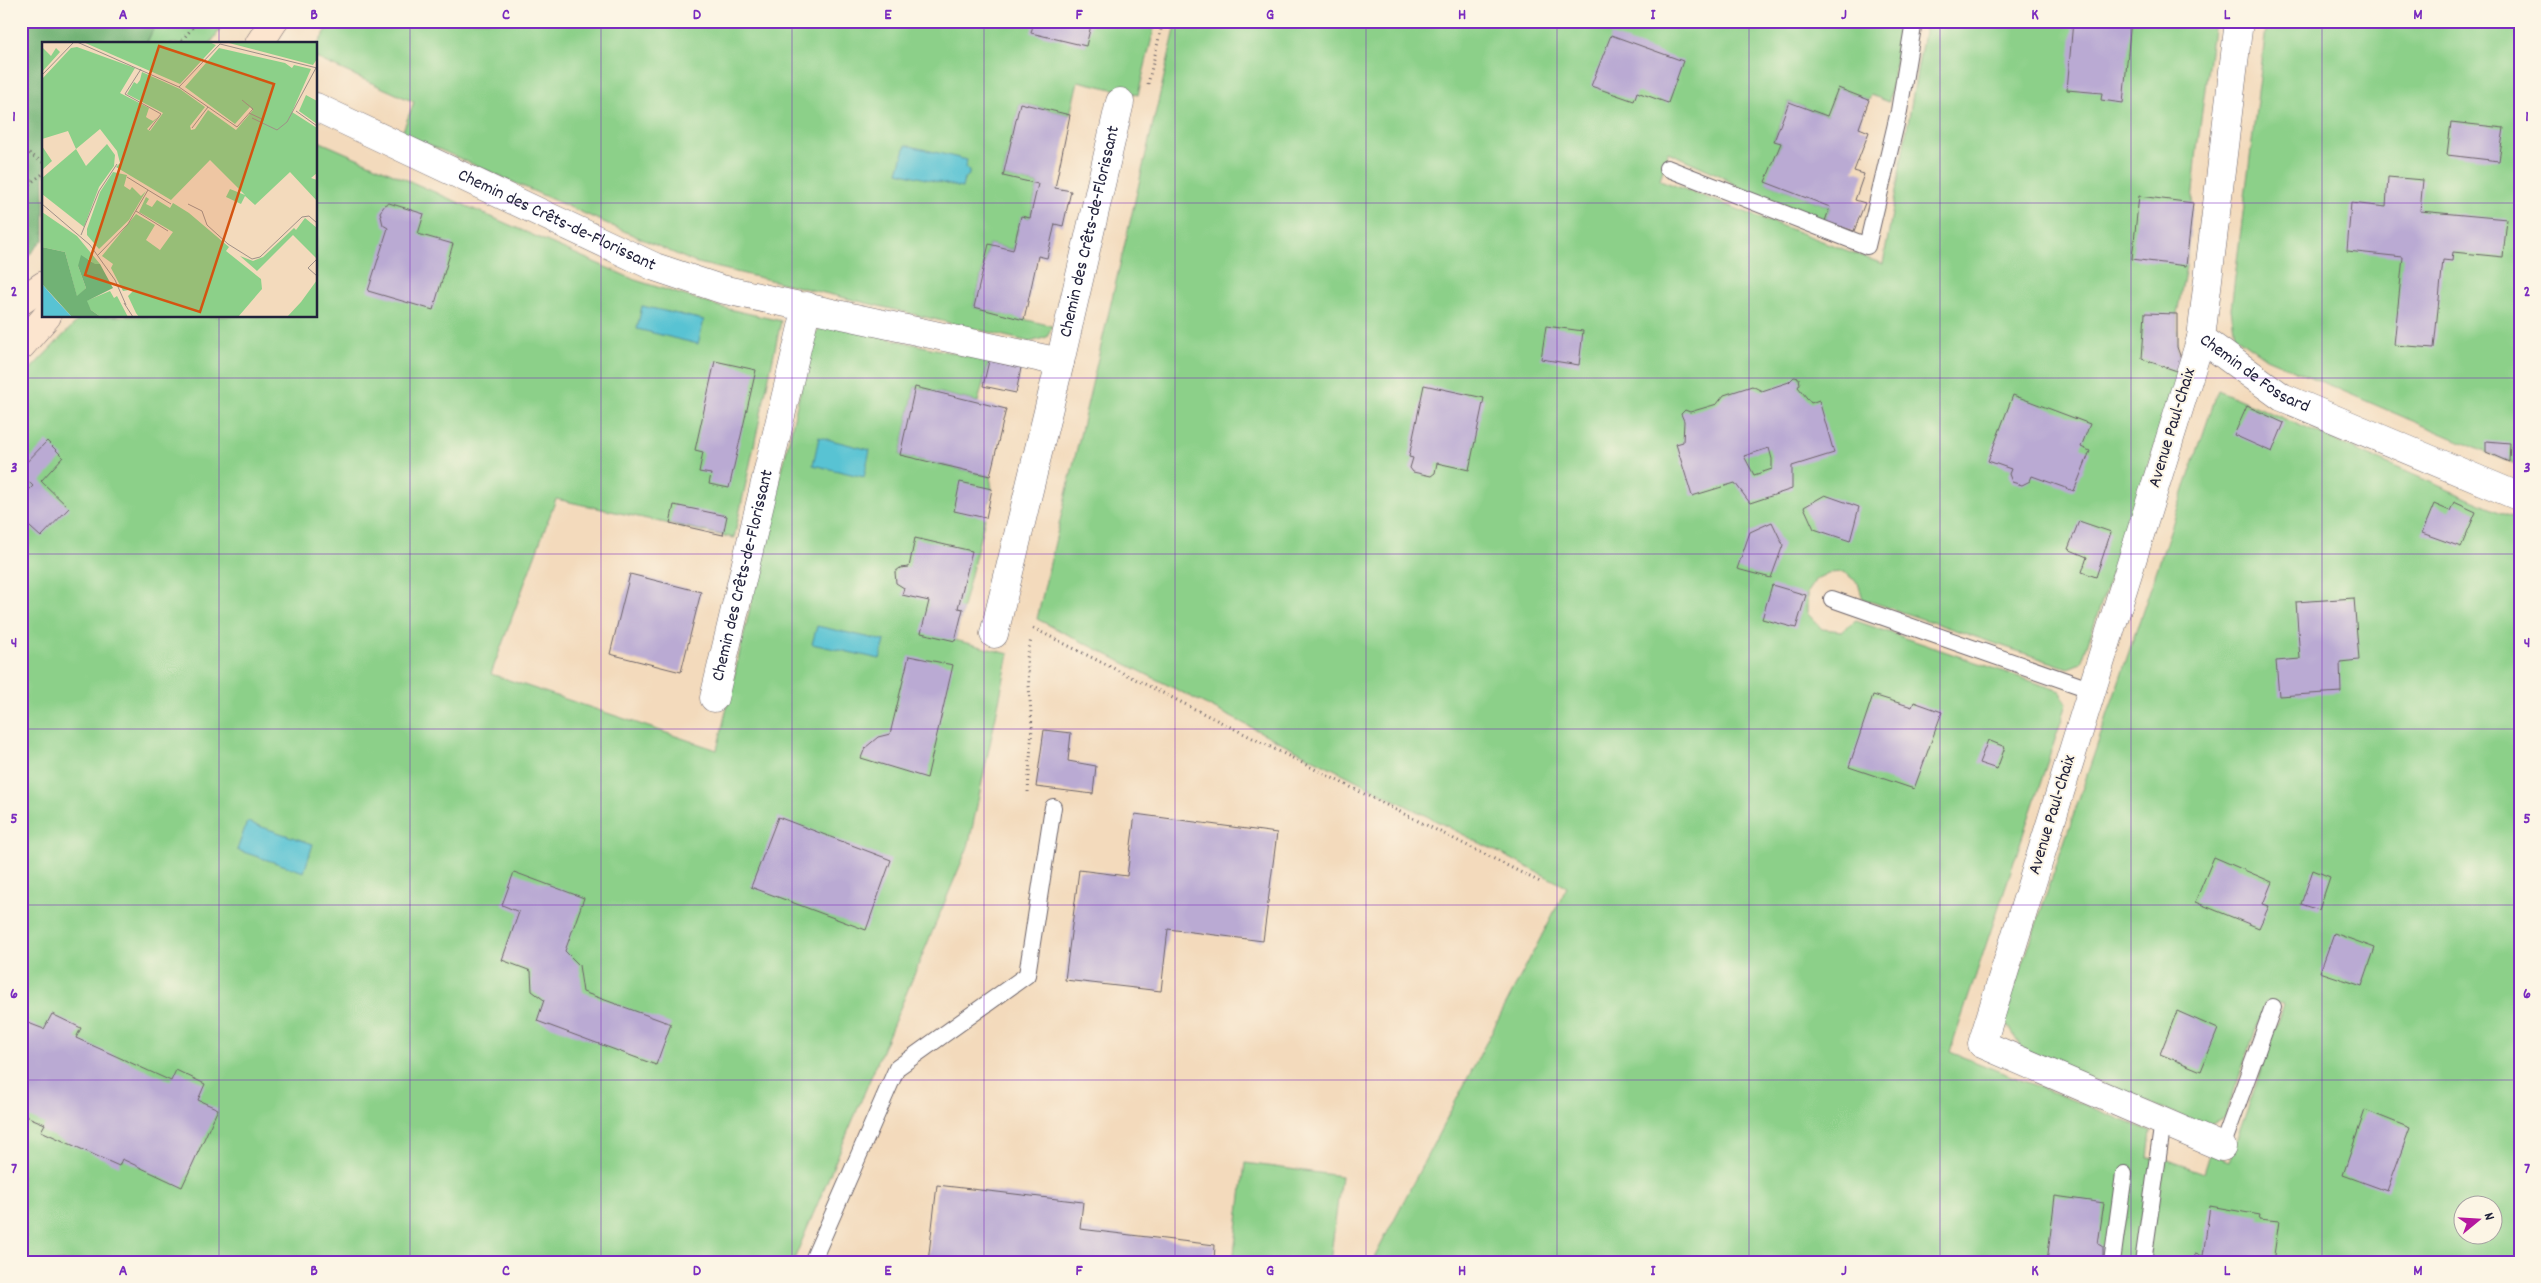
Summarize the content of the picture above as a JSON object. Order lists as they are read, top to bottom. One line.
{"streets":{"street":["Chemin des Crêts-de-Florissant","Chemin de Fossard","Avenue Paul-Chaix"]},"crossings":[["Chemin de Fossard","Avenue Paul-Chaix"]],"north":"right","grid":{"columns":["A","B","C","D","E","F","G","H","I","J","K","L","M"],"rows":["1","2","3","4","5","6","7"]}}
